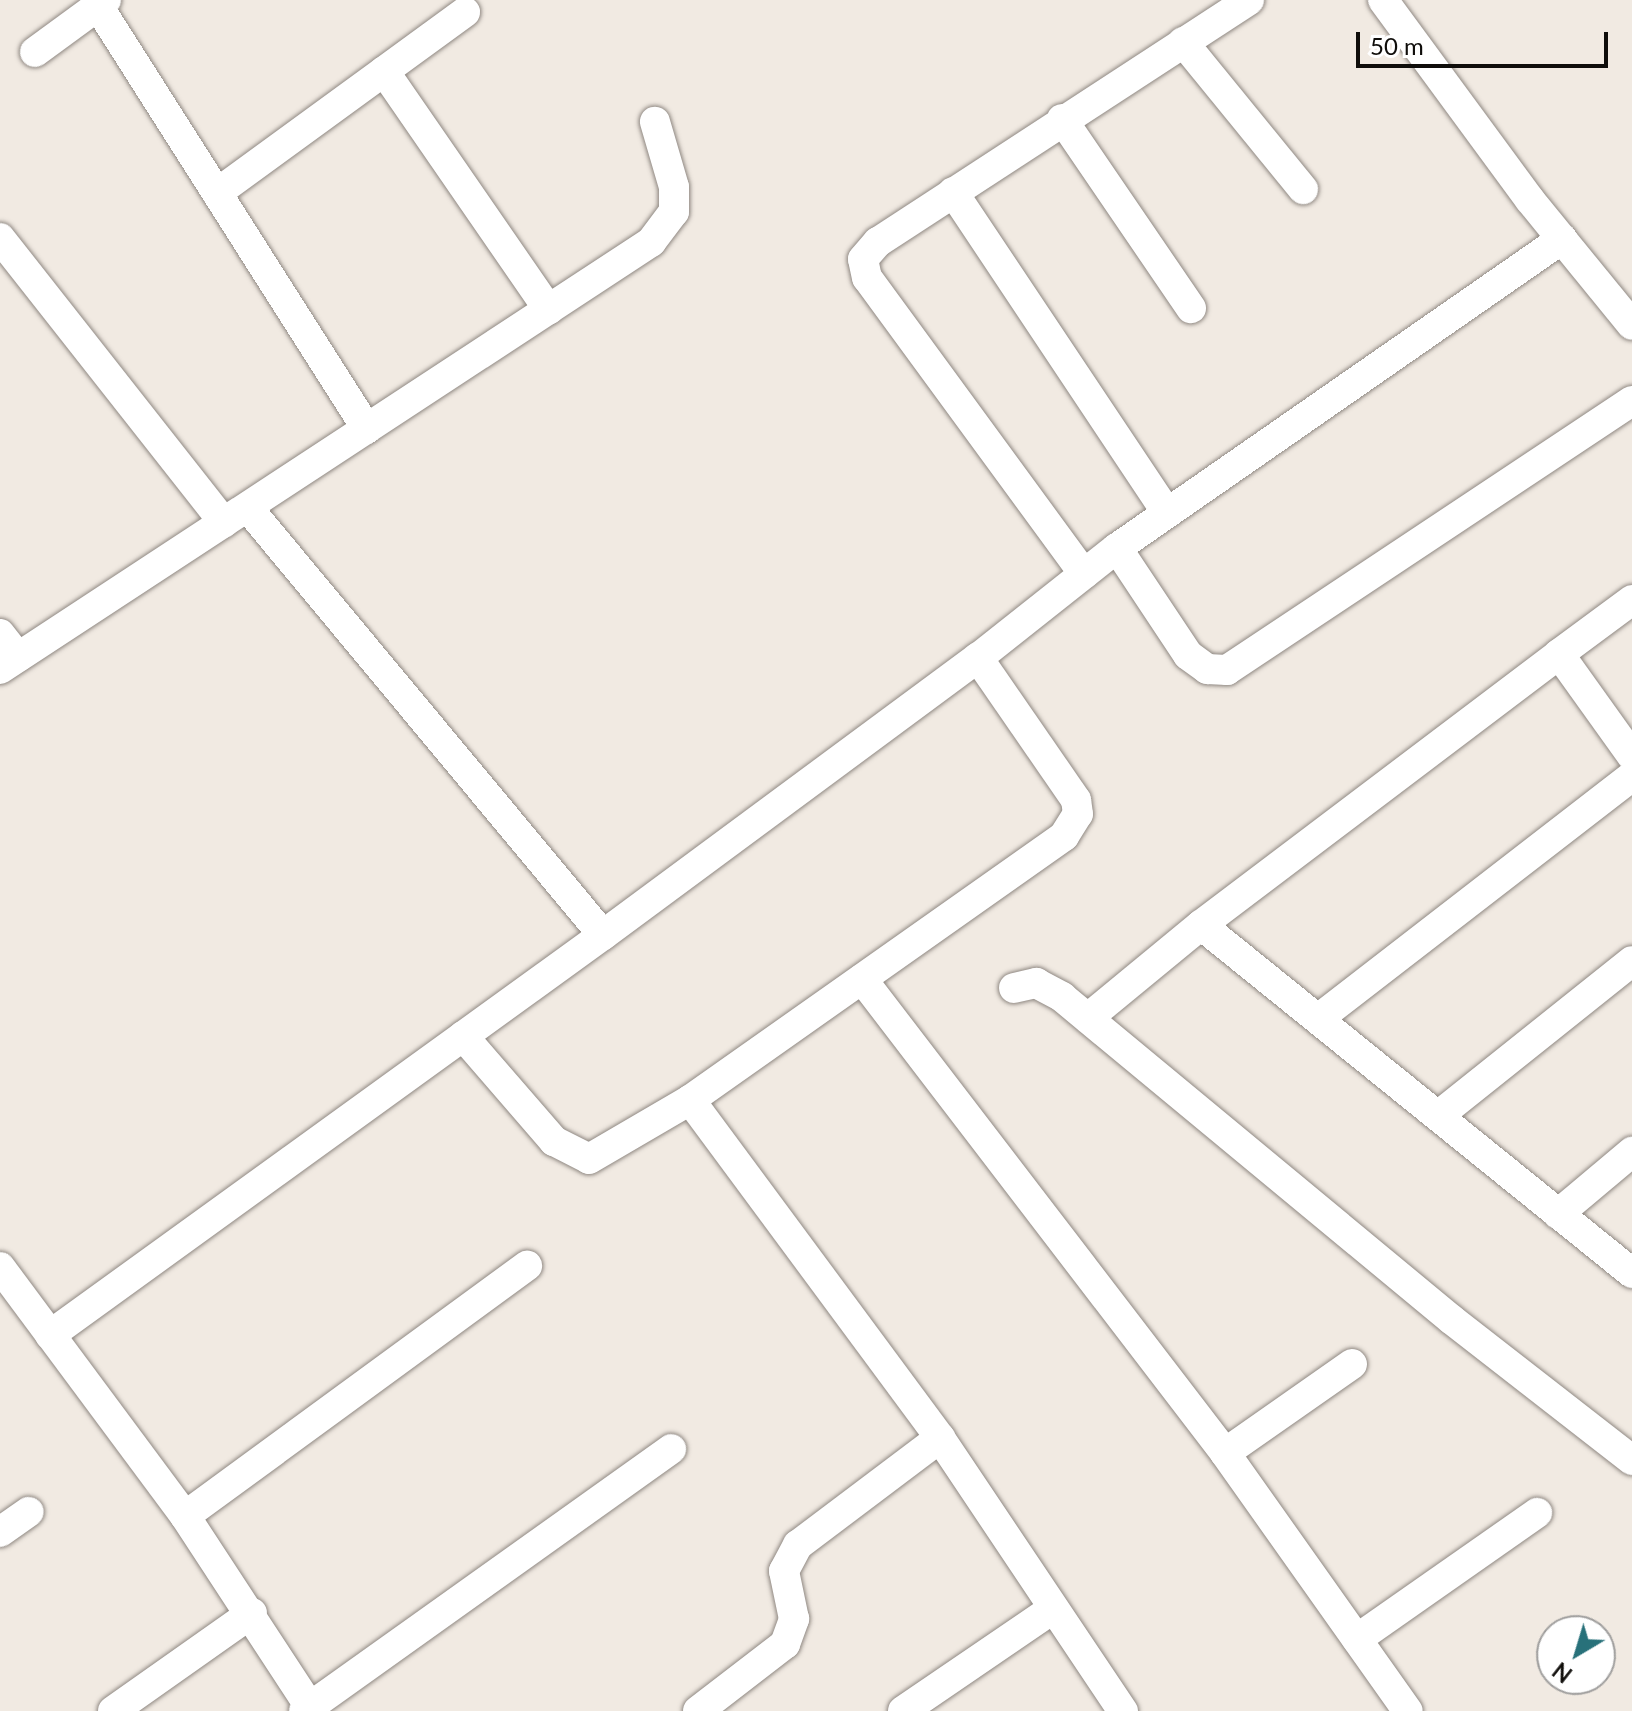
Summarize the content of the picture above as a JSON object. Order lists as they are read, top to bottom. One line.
{"scale_bar":"50 m","north":"bottom left"}
